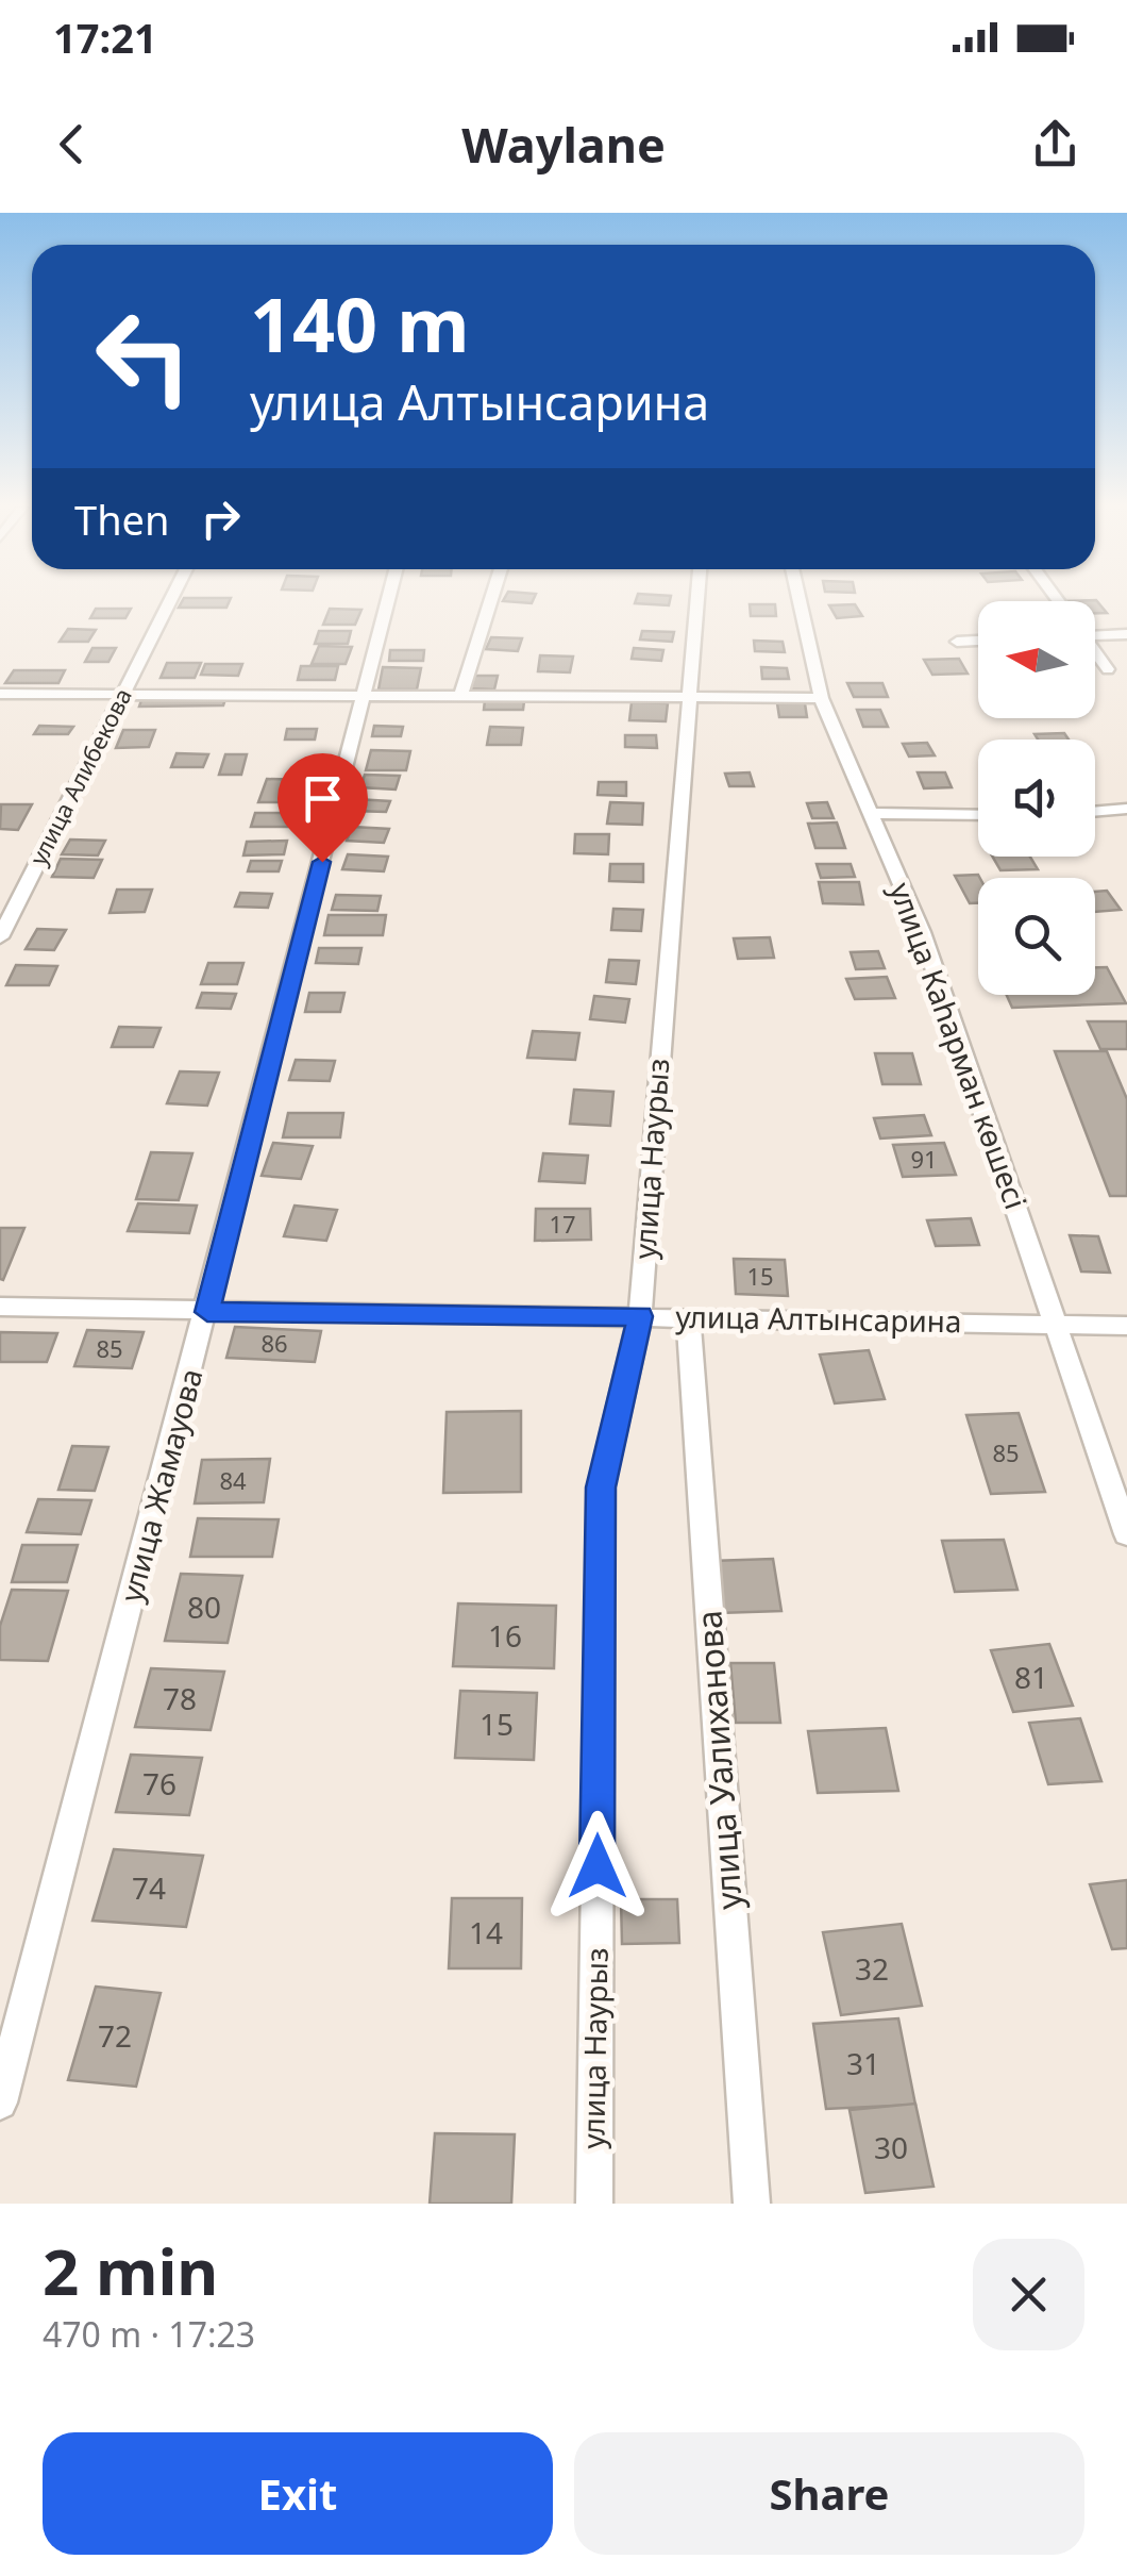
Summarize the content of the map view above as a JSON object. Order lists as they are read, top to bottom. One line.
{"streets":{"street":["улица Алибекова","улица Каһарман көшесі","улица Наурыз","улица Алтынсарина","улица Жамауова","улица Уалиханова"]},"crossings":[["улица Каһарман көшесі","улица Алтынсарина"],["улица Наурыз","улица Алтынсарина"],["улица Алтынсарина","улица Жамауова"],["улица Алтынсарина","улица Уалиханова"]],"house_numbers":["91","17","15","86","85","85","84","80","16","81","78","15","76","74","14","32","72","31","30"],"north":"left","page":{"status":"17:21","header":"Waylane","turn":["140 m","улица Алтынсарина"],"then":"Then","heading":["2 min","470 m · 17:23"],"buttons":["Exit","Share"]}}
